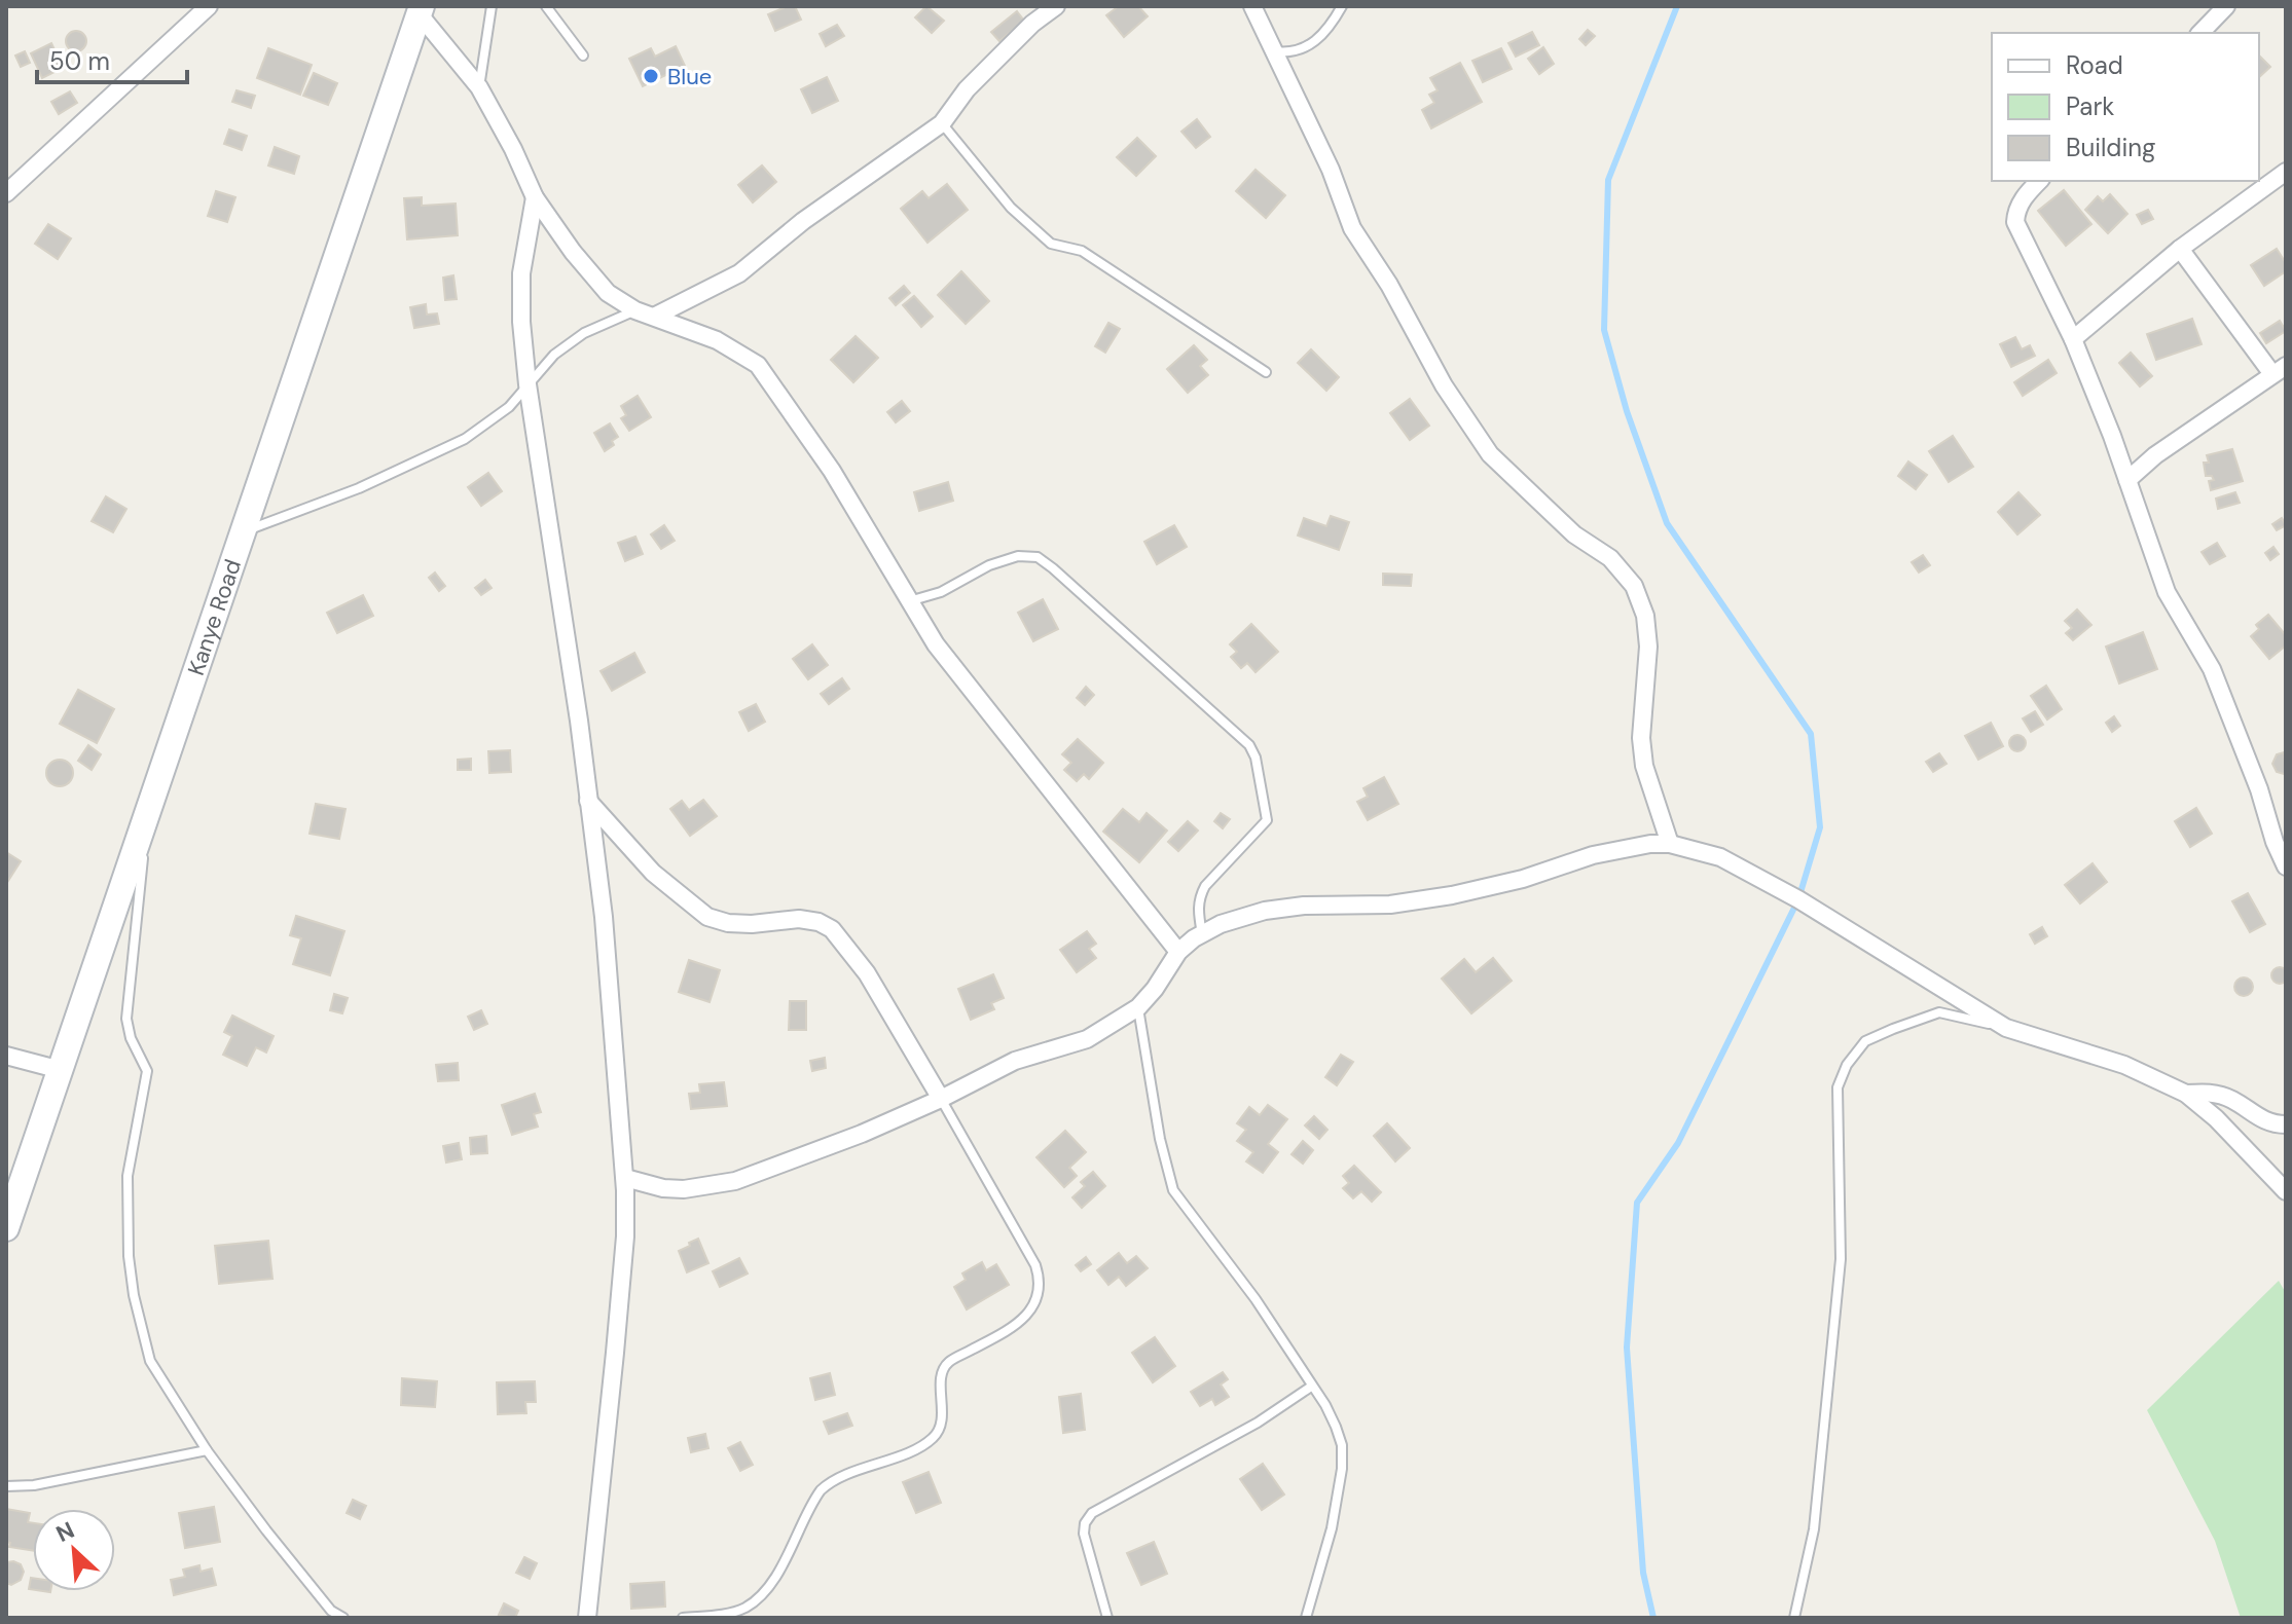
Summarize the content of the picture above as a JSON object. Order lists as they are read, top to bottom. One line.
{"streets":{"main road":["Kanye Road"]},"places":["Blue"],"legend":["Road","Park","Building"],"scale_bar":"50 m","north":"top left"}
